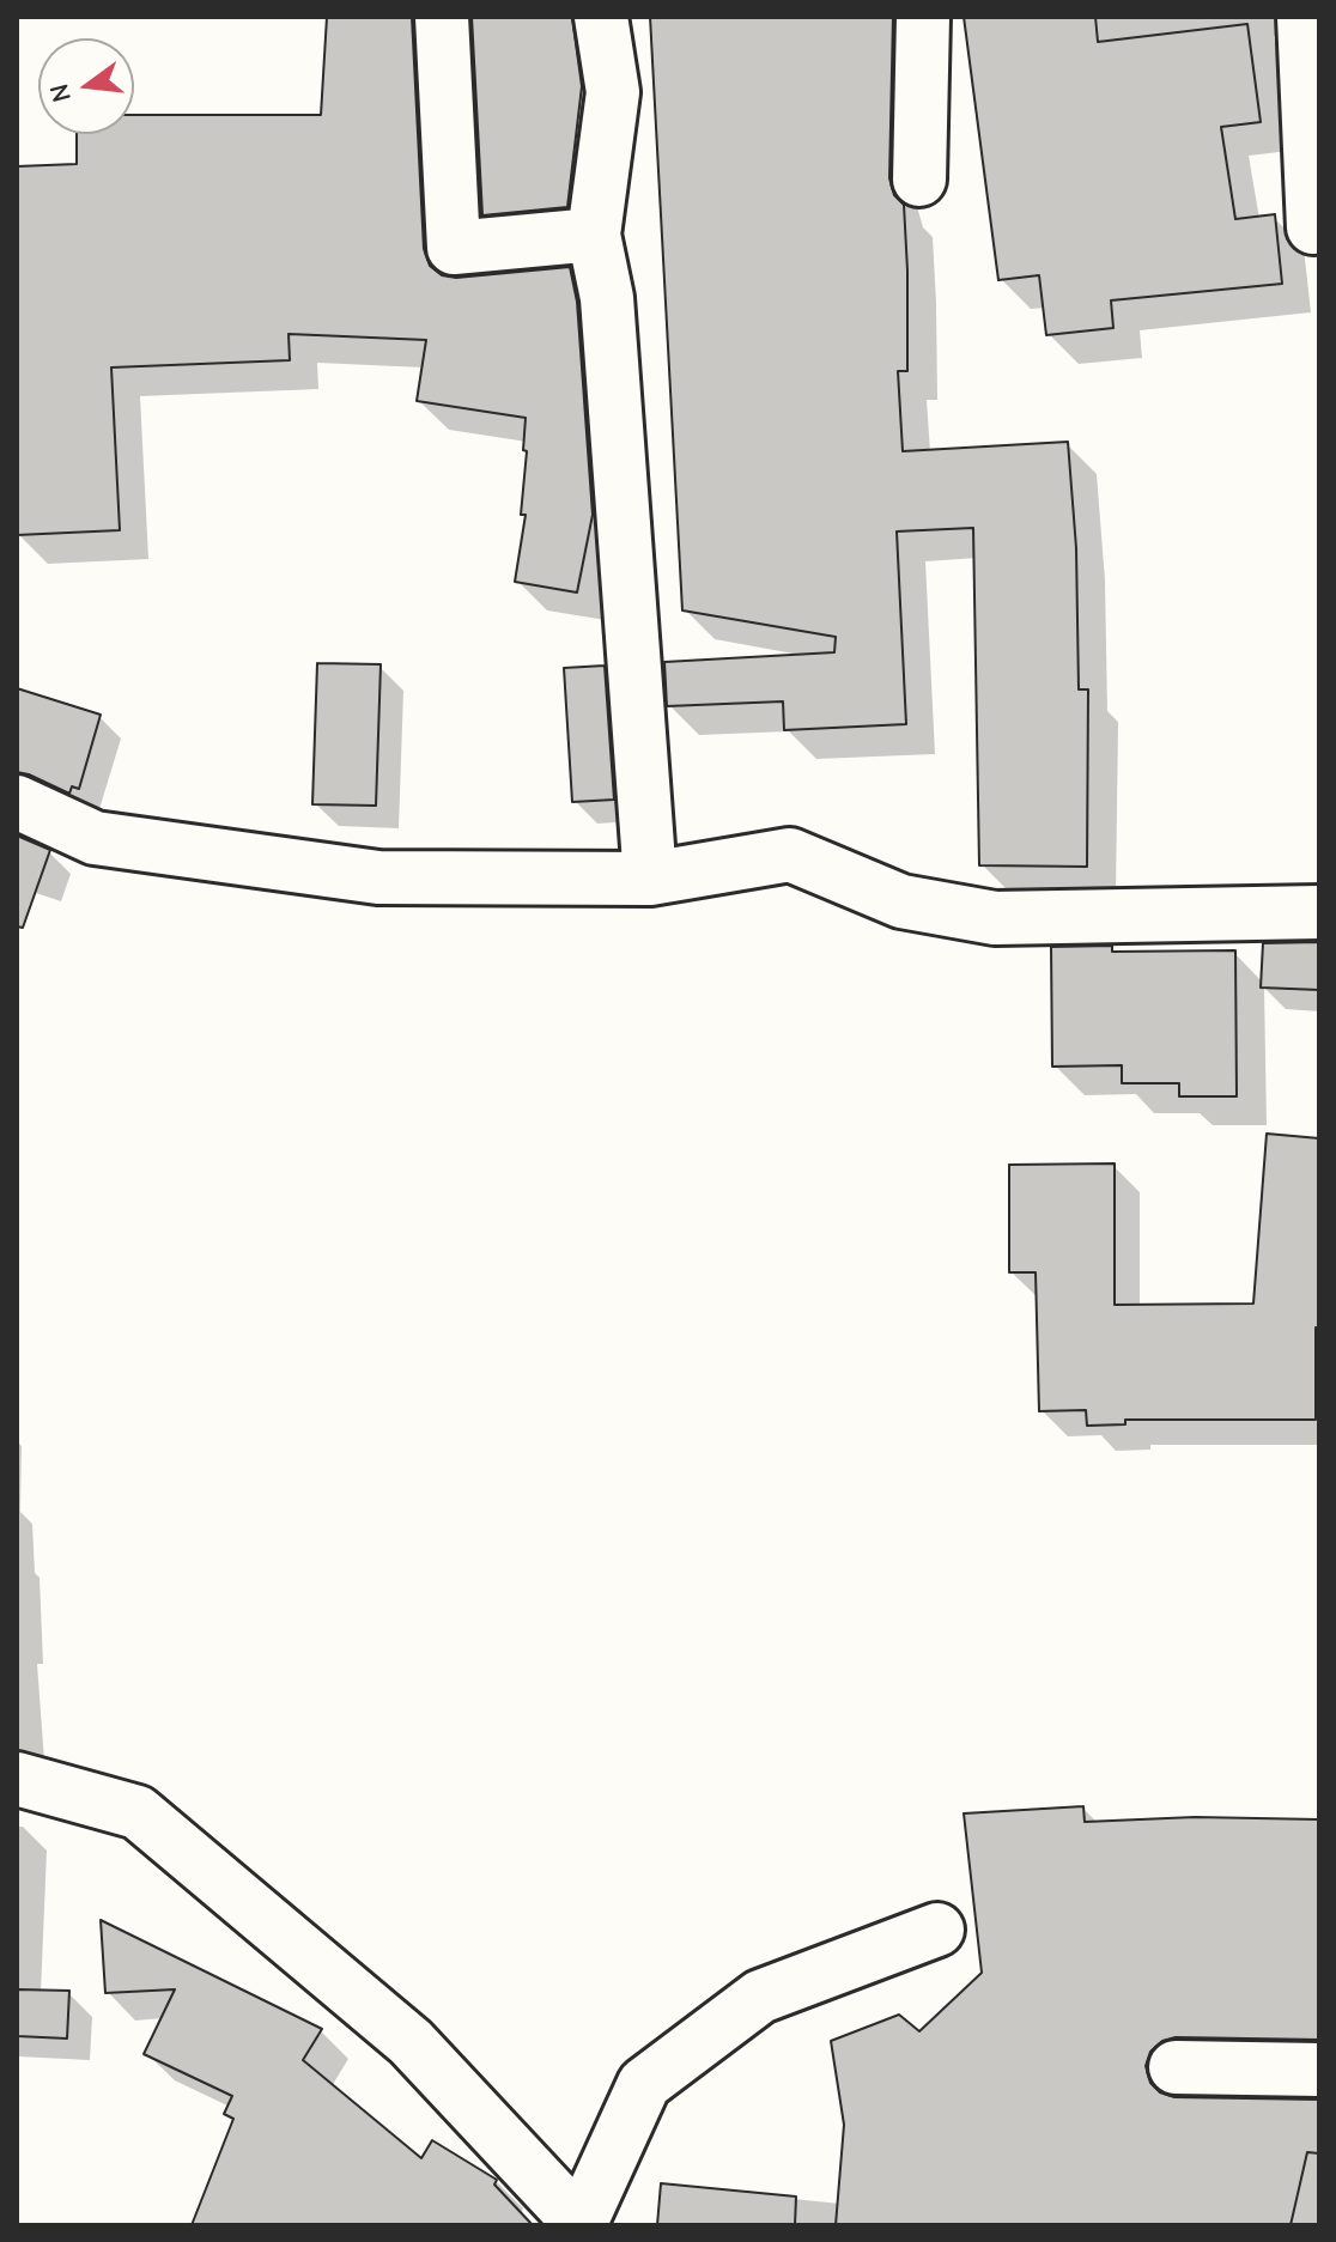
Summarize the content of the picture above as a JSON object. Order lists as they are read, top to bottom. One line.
{"north":"left"}
